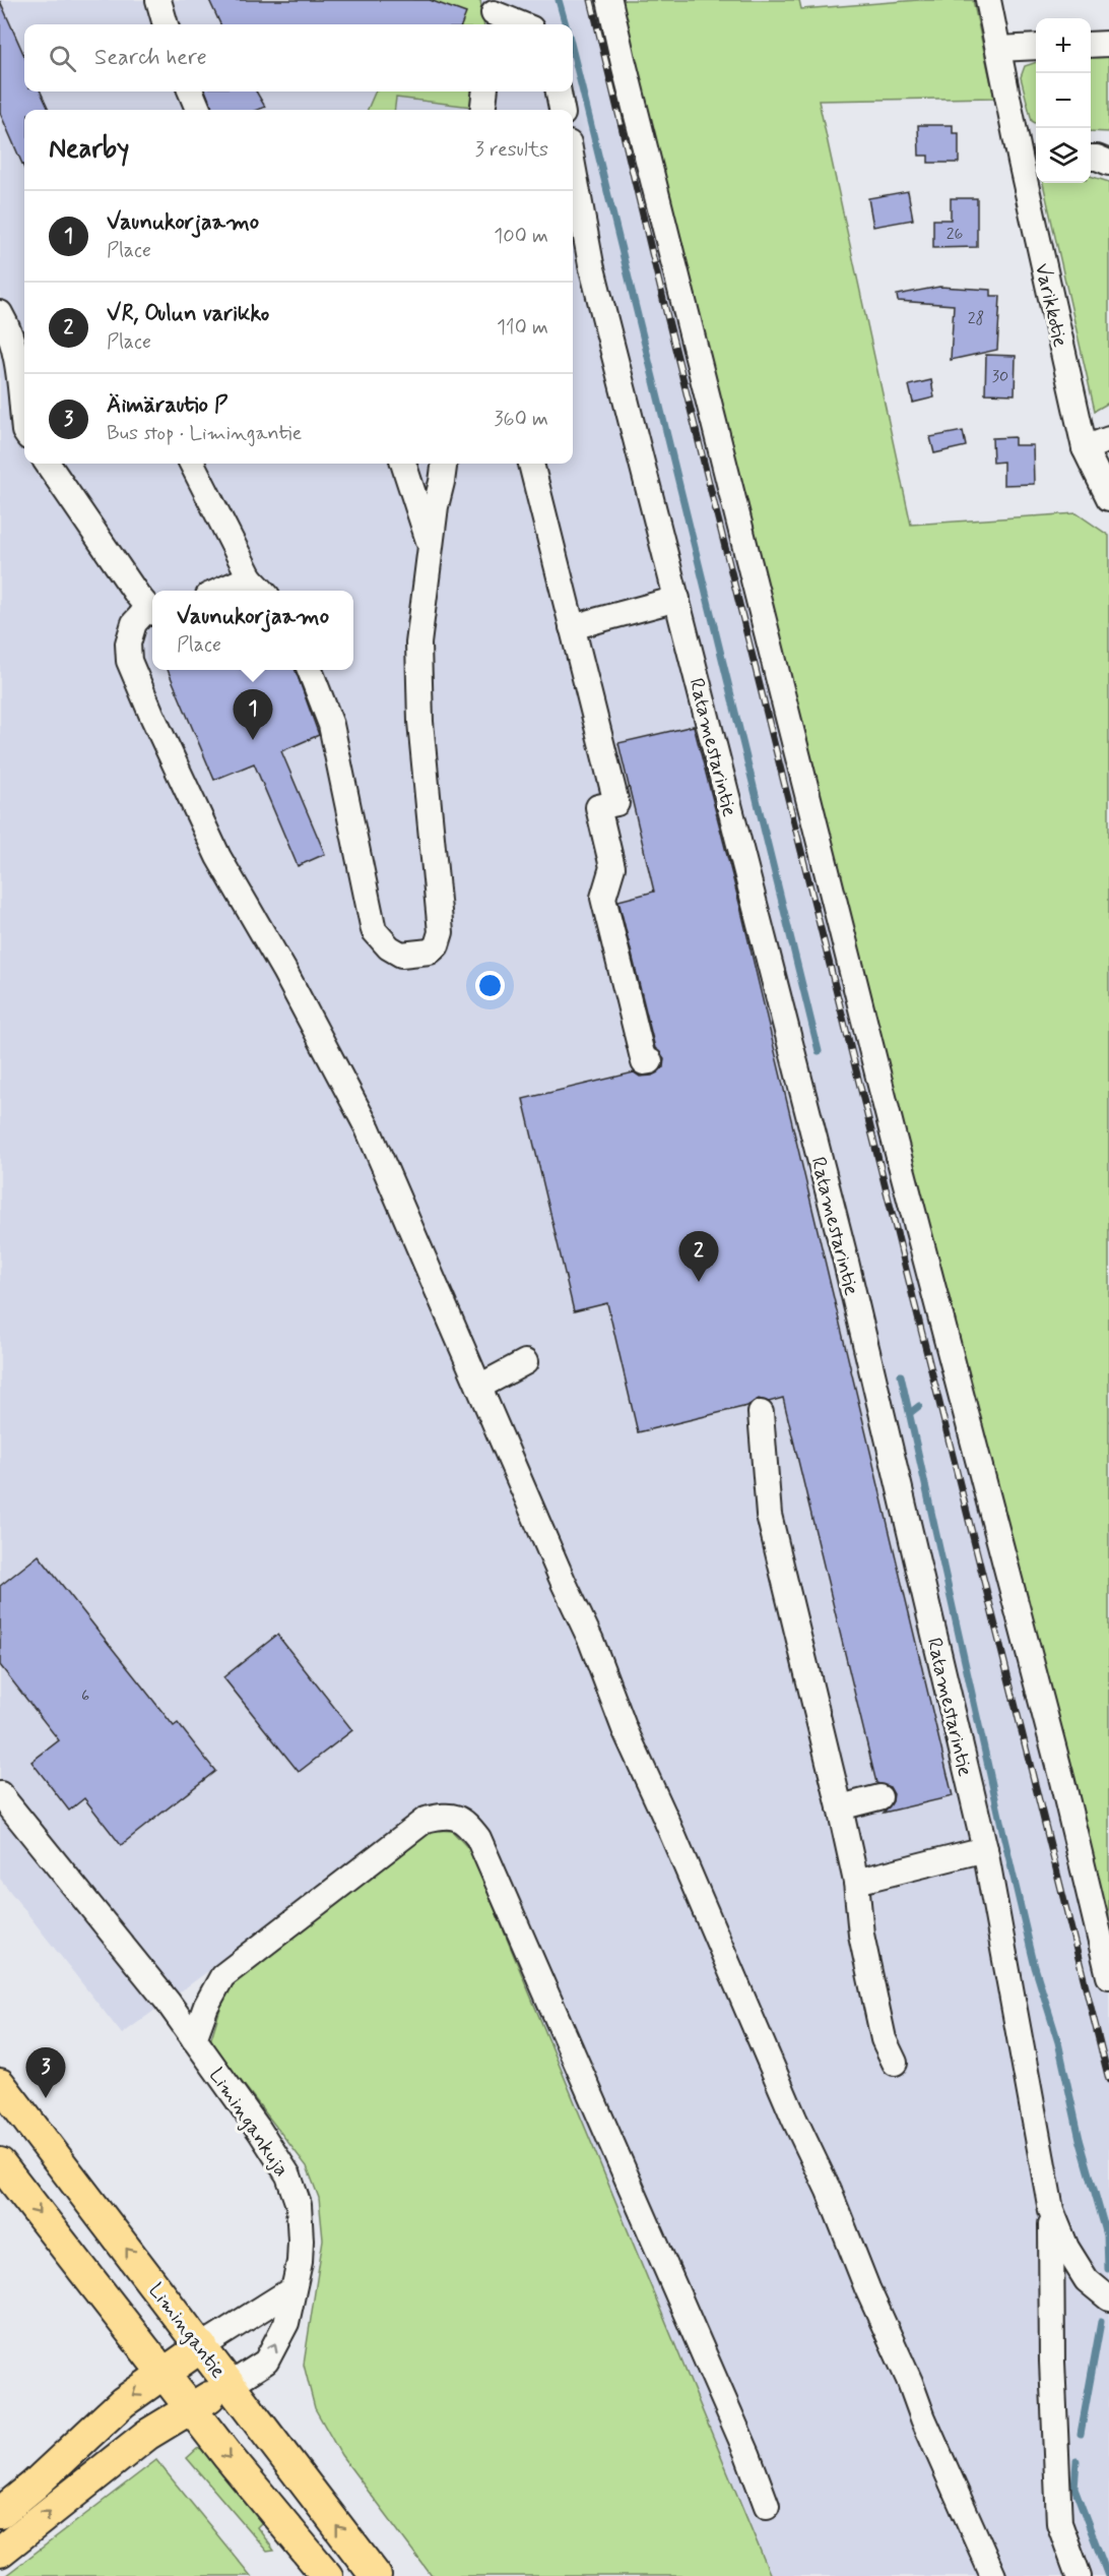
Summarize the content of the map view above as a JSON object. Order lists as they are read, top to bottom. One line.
{"streets":{"main road":["Limingantie"],"street":["Varikkotie","Ratamestarintie","Limingankuja"]},"crossings":[["Limingankuja","Limingantie"]],"house_numbers":["26","28","30","6"],"page":{"map_buttons":["+","−"],"search":"Search here","heading":["Nearby","3 results"],"list":[{"mark":"1","name":"Vaunukorjaamo","note":"Place","value":"100 m"},{"mark":"2","name":"VR, Oulun varikko","note":"Place","value":"110 m"},{"mark":"3","name":"Äimärautio P","note":"Bus stop · Limingantie","value":"360 m"}],"popup":["Vaunukorjaamo","Place"],"pins":["1","2","3"]}}
